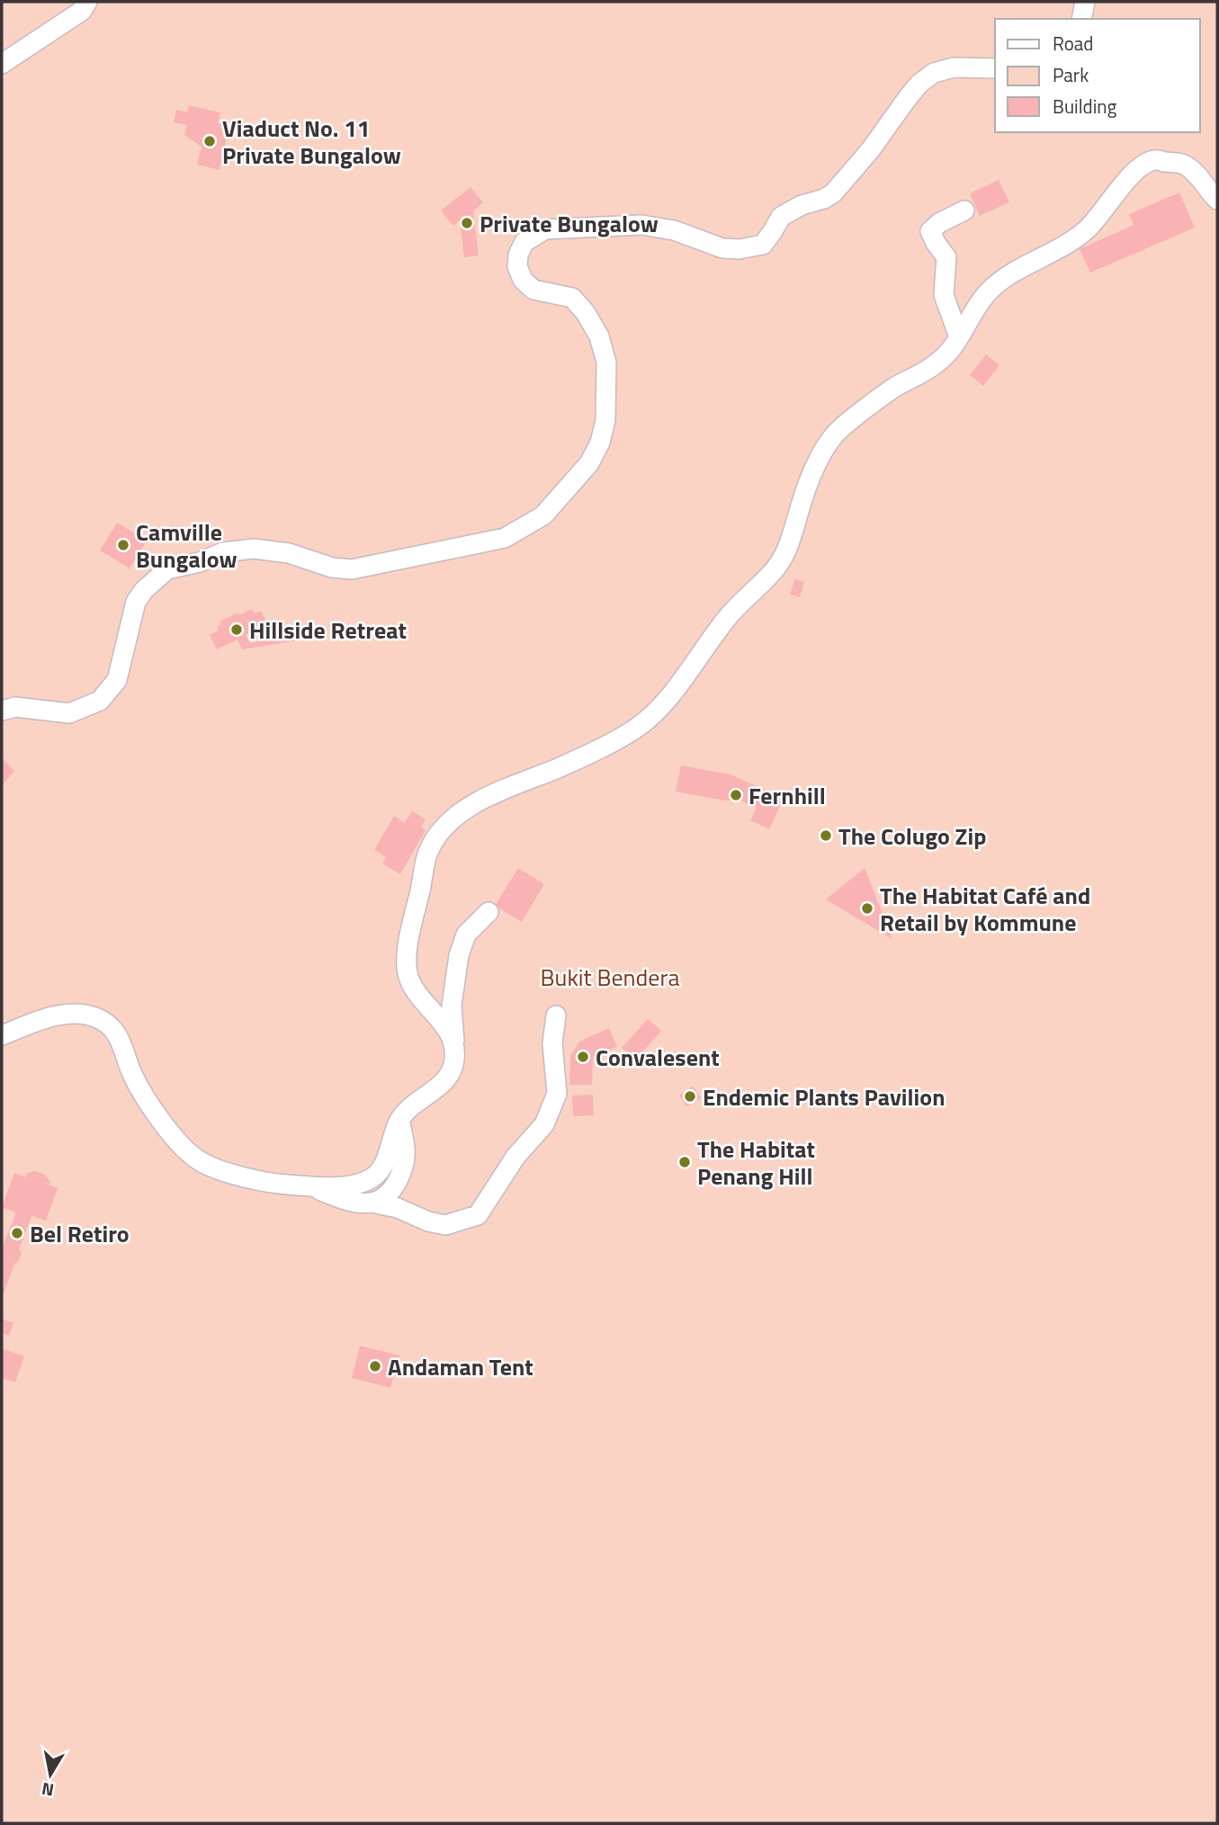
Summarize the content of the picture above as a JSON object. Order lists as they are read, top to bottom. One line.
{"parks":["Bukit Bendera"],"places":["Viaduct No. 11 Private Bungalow","Private Bungalow","Camville Bungalow","Hillside Retreat","Fernhill","The Colugo Zip","The Habitat Café and Retail by Kommune","Convalesent","Endemic Plants Pavilion","The Habitat Penang Hill","Bel Retiro","Andaman Tent"],"legend":["Road","Park","Building"],"north":"bottom"}
